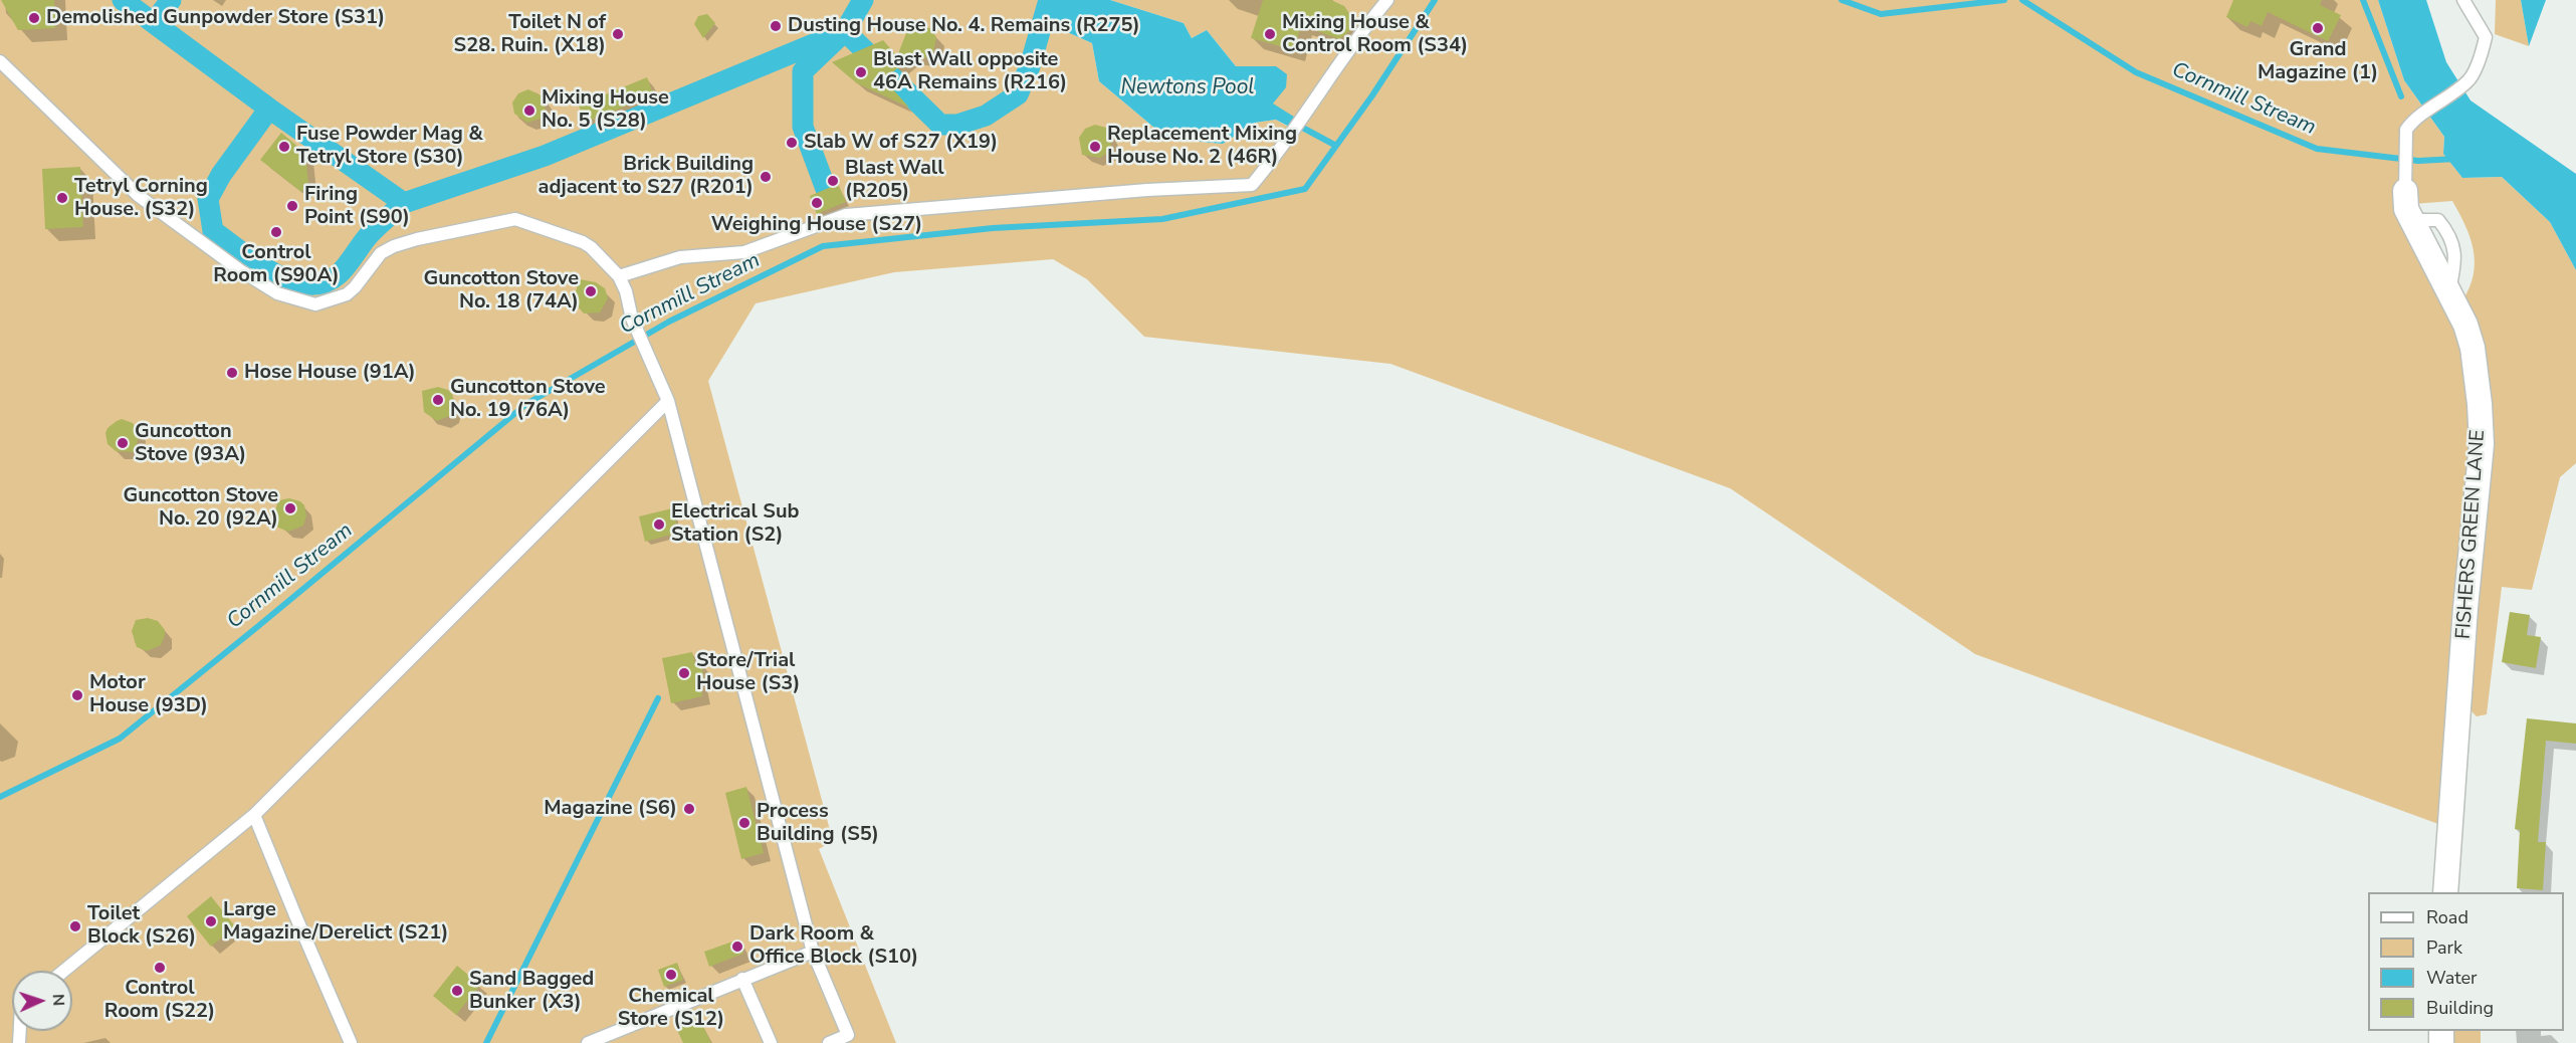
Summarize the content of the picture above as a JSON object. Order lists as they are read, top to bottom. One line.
{"streets":{"street":["FISHERS GREEN LANE"]},"water":["Newtons Pool","Cornmill Stream"],"places":["Demolished Gunpowder Store (S31)","Dusting House No. 4. Remains (R275)","Grand Magazine (1)","Toilet N of S28. Ruin. (X18)","Mixing House & Control Room (S34)","Blast Wall opposite 46A Remains (R216)","Mixing House No. 5 (S28)","Slab W of S27 (X19)","Fuse Powder Mag & Tetryl Store (S30)","Replacement Mixing House No. 2 (46R)","Brick Building adjacent to S27 (R201)","Blast Wall (R205)","Tetryl Corning House. (S32)","Weighing House (S27)","Firing Point (S90)","Control Room (S90A)","Guncotton Stove No. 18 (74A)","Hose House (91A)","Guncotton Stove No. 19 (76A)","Guncotton Stove (93A)","Guncotton Stove No. 20 (92A)","Electrical Sub Station (S2)","Store/Trial House (S3)","Motor House (93D)","Magazine (S6)","Process Building (S5)","Large Magazine/Derelict (S21)","Toilet Block (S26)","Dark Room & Office Block (S10)","Control Room (S22)","Chemical Store (S12)","Sand Bagged Bunker (X3)"],"legend":["Road","Park","Water","Building"],"north":"right"}
